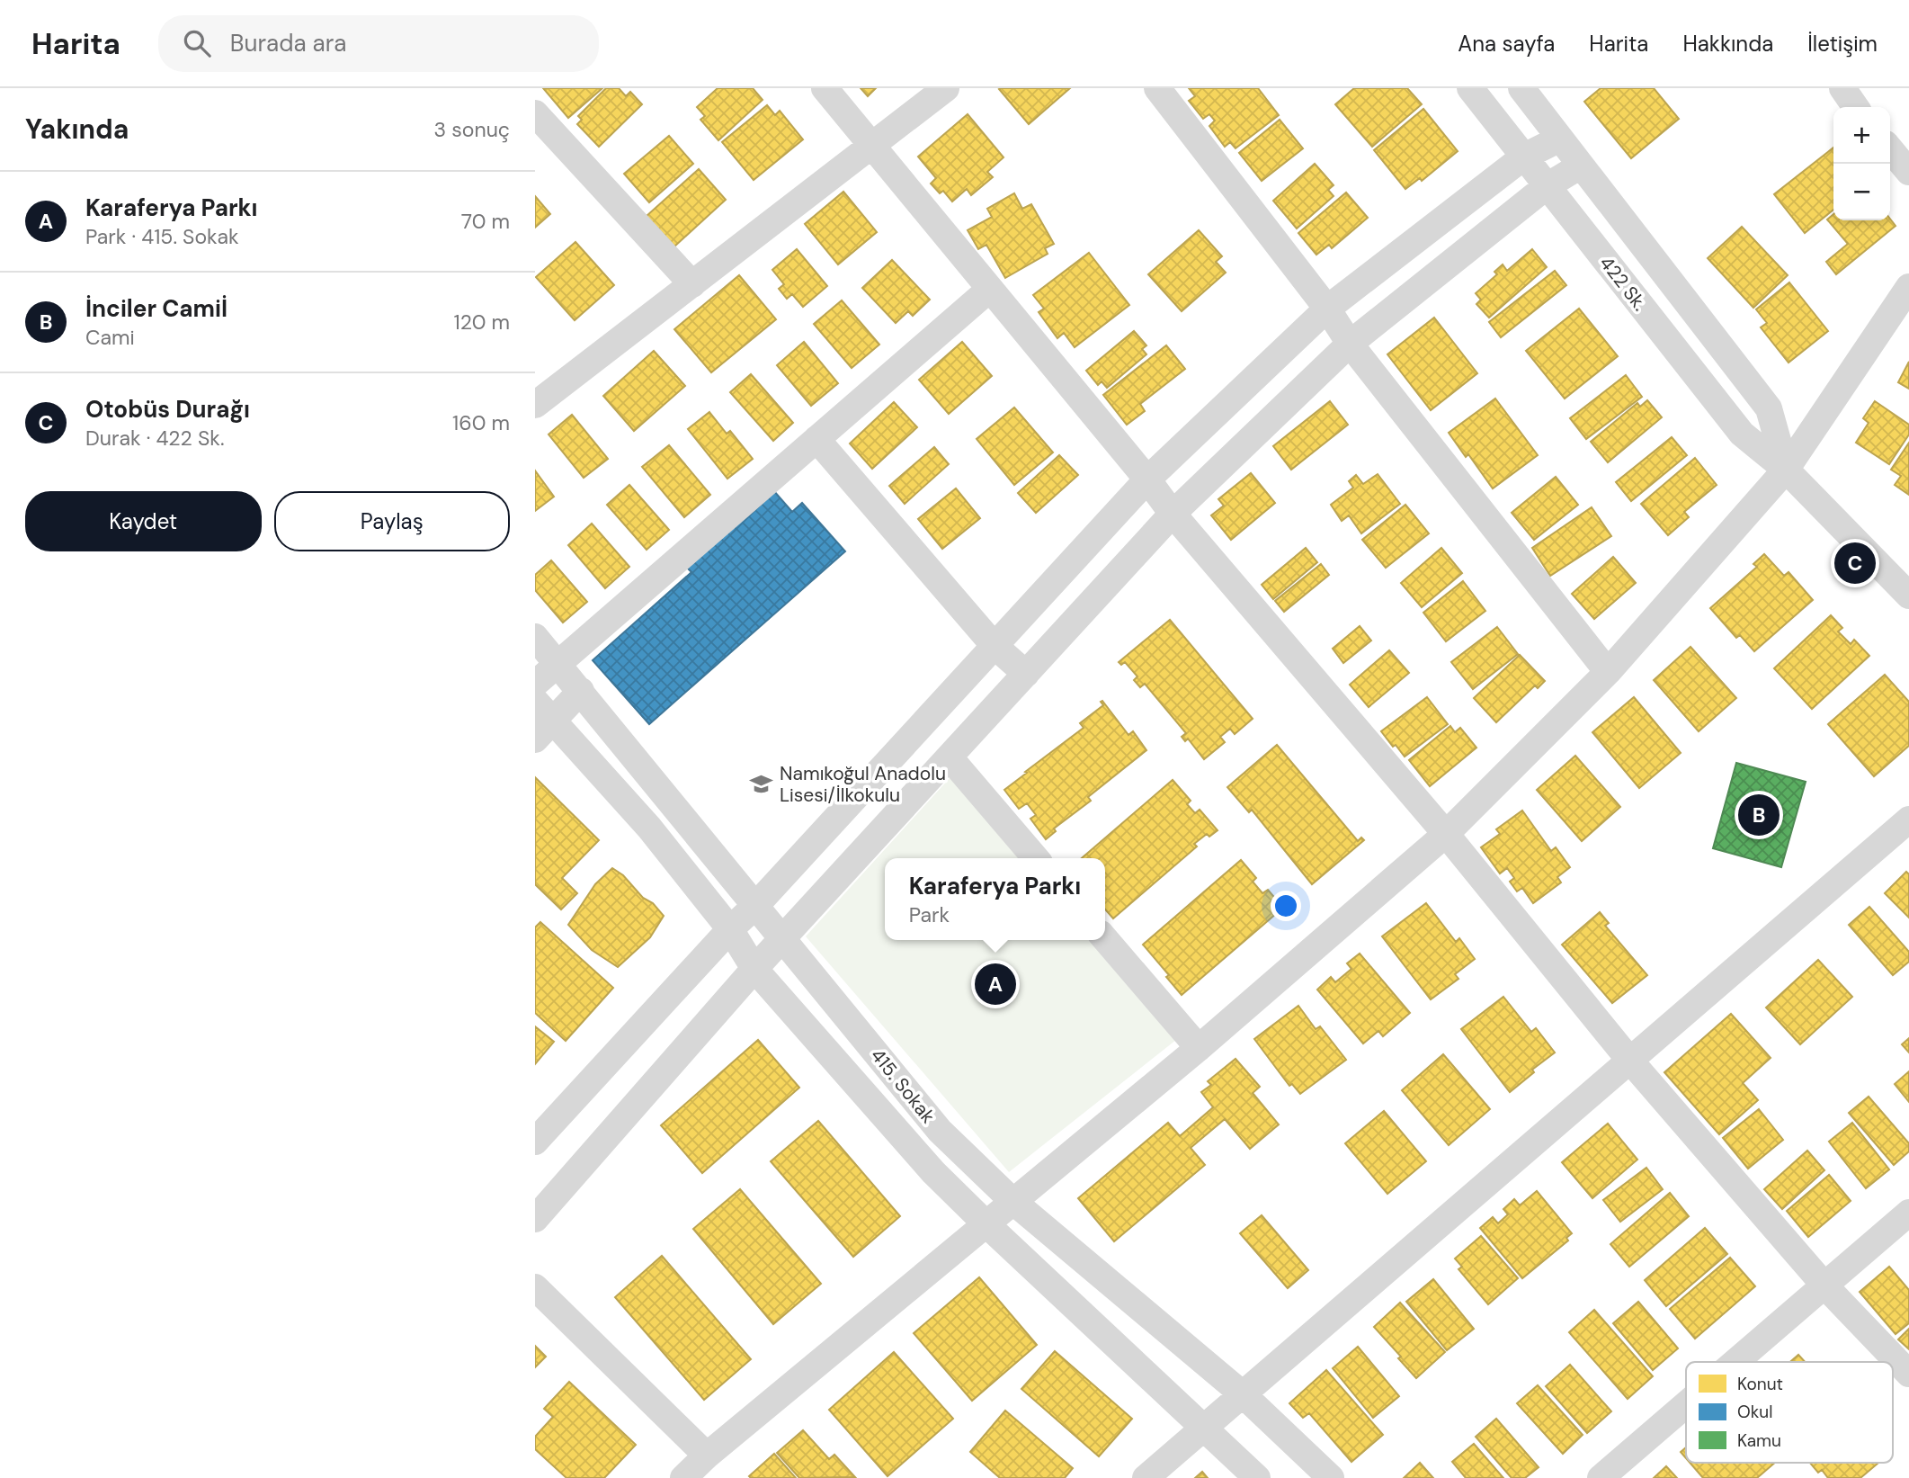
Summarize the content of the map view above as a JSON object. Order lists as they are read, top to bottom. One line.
{"streets":{"street":["422 Sk.","415. Sokak"]},"places":{"school or university":["Namıkoğul Anadolu Lisesi/İlkokulu"]},"legend":["Konut","Okul","Kamu"],"page":{"header":"Harita","search":"Burada ara","nav":["Ana sayfa","Harita","Hakkında","İletişim"],"heading":["Yakında","3 sonuç"],"map_buttons":["+","−"],"list":[{"mark":"A","name":"Karaferya Parkı","note":"Park · 415. Sokak","value":"70 m"},{"mark":"B","name":"İnciler Camiİ","note":"Cami","value":"120 m"},{"mark":"C","name":"Otobüs Durağı","note":"Durak · 422 Sk.","value":"160 m"}],"buttons":["Kaydet","Paylaş"],"pins":["C","B","A"],"popup":["Karaferya Parkı","Park"]}}
